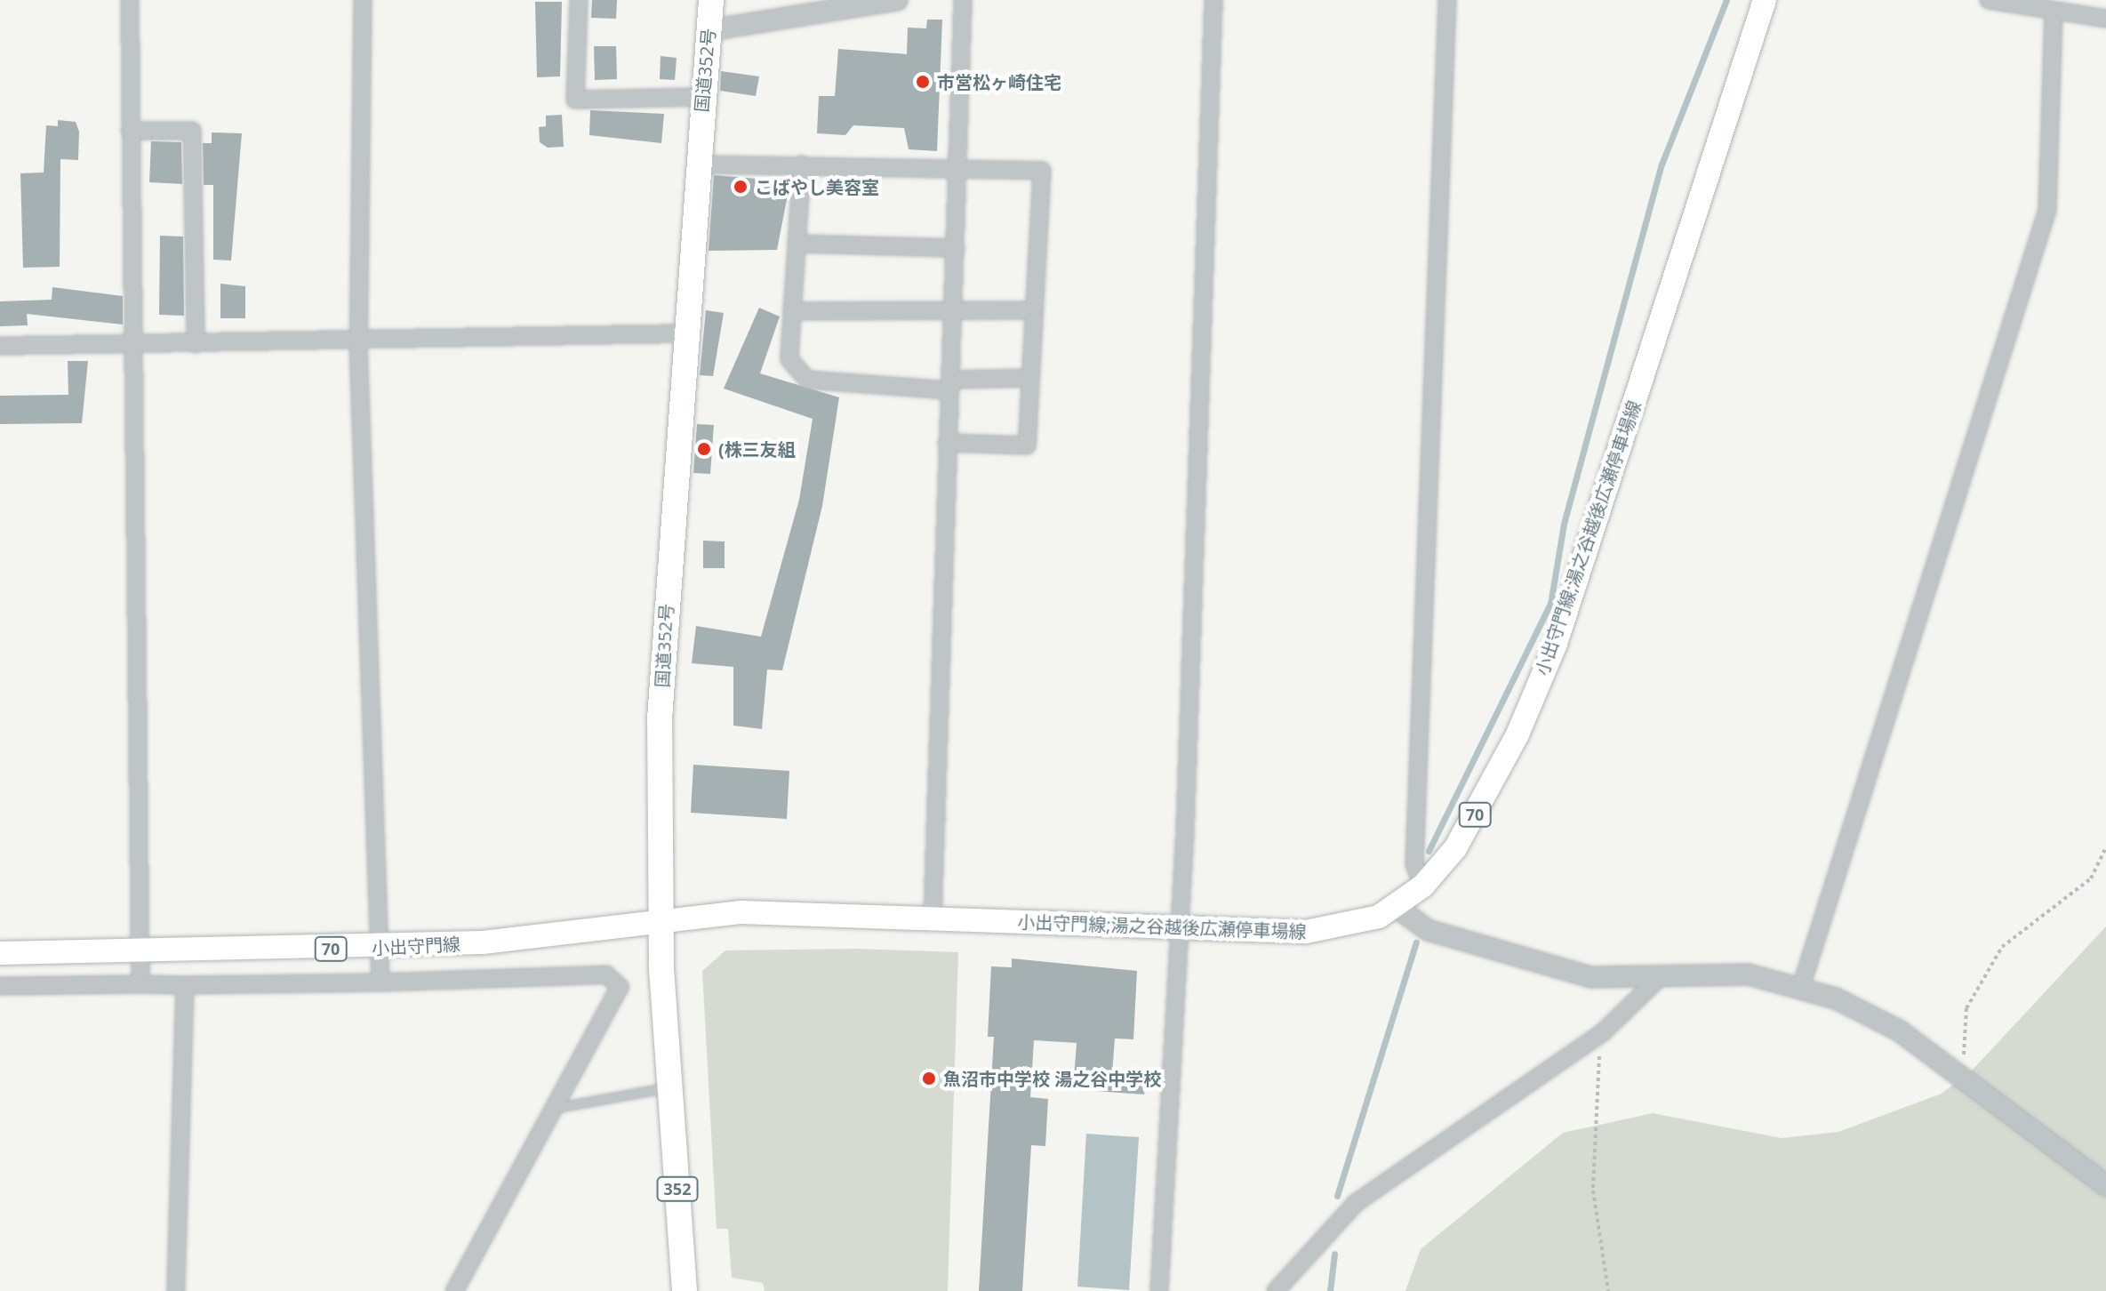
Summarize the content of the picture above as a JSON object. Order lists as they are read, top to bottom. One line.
{"streets":{"highway":["国道352号","352"],"main road":["小出守門線;湯之谷越後広瀬停車場線","70","小出守門線"]},"crossings":[["国道352号","小出守門線;湯之谷越後広瀬停車場線"],["国道352号","小出守門線"],["小出守門線;湯之谷越後広瀬停車場線","小出守門線"]],"places":["市営松ヶ崎住宅","こばやし美容室","(株三友組","魚沼市中学校 湯之谷中学校"]}
